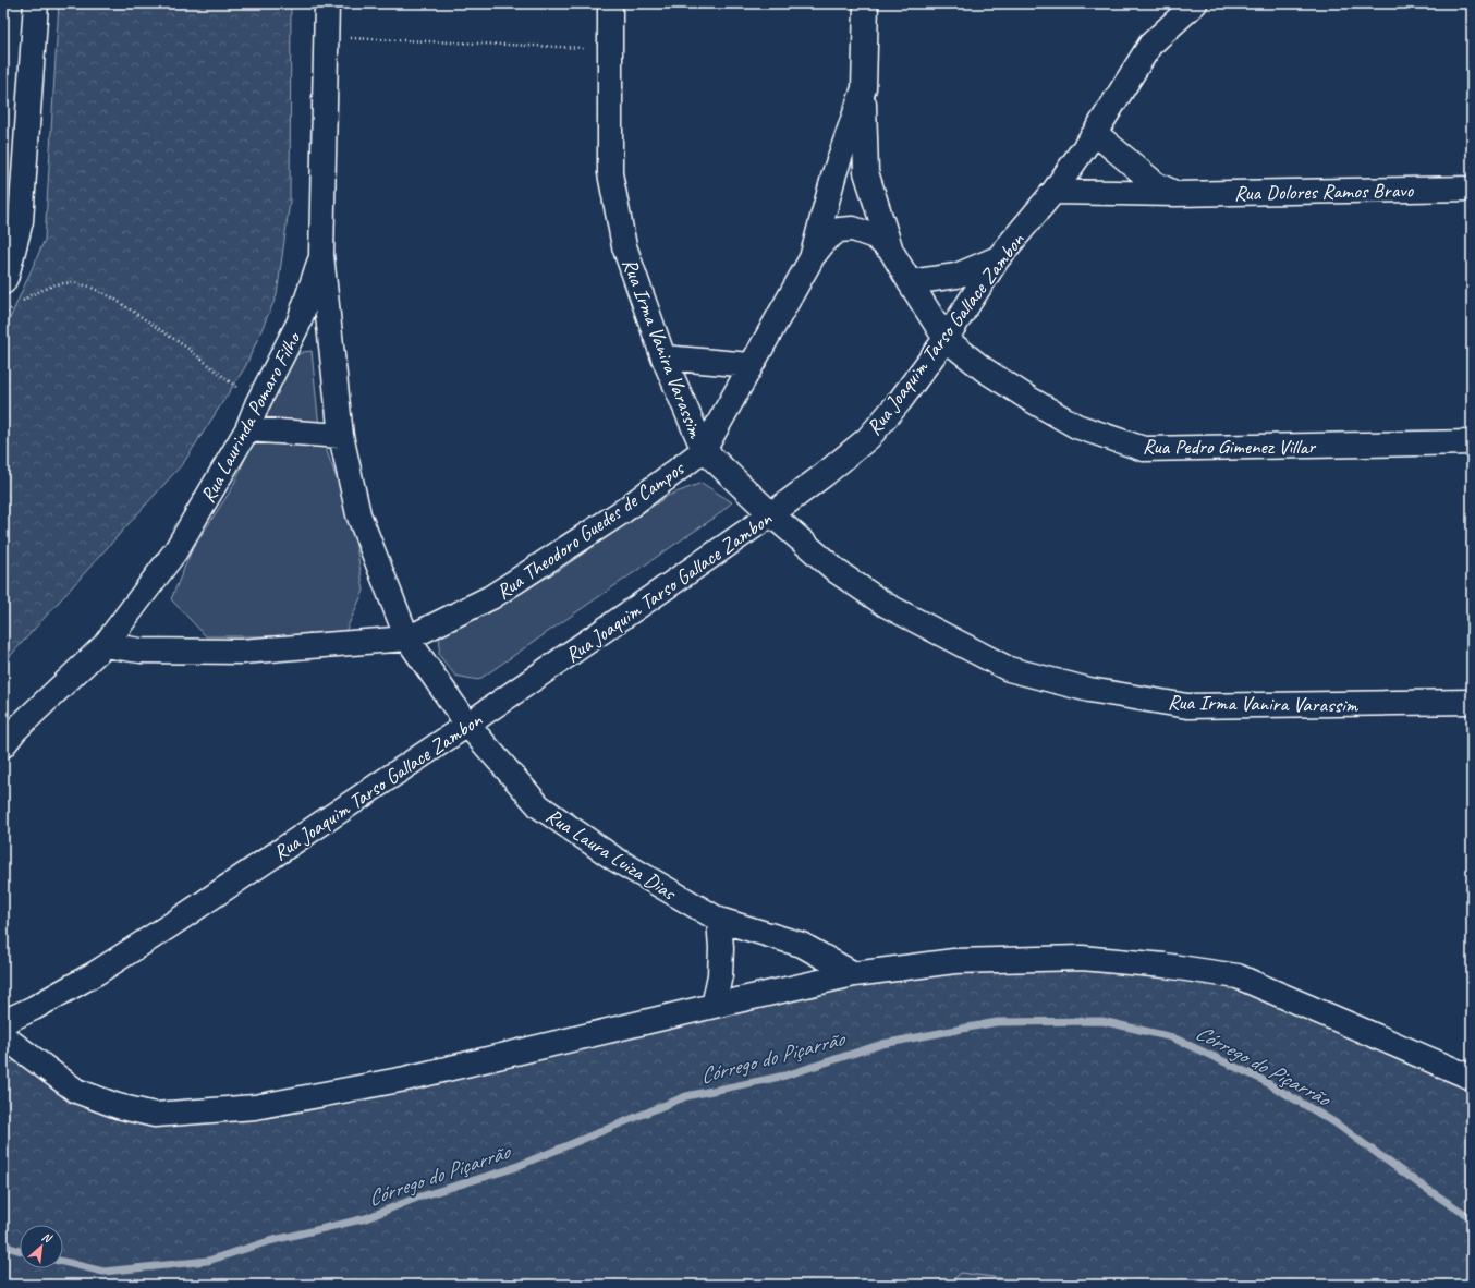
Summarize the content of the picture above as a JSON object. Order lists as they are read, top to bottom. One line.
{"streets":{"street":["Rua Dolores Ramos Bravo","Rua Joaquim Tarso Gallace Zambon","Rua Irma Vanira Varassim","Rua Laurinda Pomaro Filho","Rua Pedro Gimenez Villar","Rua Theodoro Guedes de Campos","Rua Laura Luiza Dias"]},"crossings":[["Rua Dolores Ramos Bravo","Rua Joaquim Tarso Gallace Zambon"],["Rua Joaquim Tarso Gallace Zambon","Rua Irma Vanira Varassim"],["Rua Joaquim Tarso Gallace Zambon","Rua Pedro Gimenez Villar"],["Rua Joaquim Tarso Gallace Zambon","Rua Laura Luiza Dias"],["Rua Irma Vanira Varassim","Rua Theodoro Guedes de Campos"],["Rua Laurinda Pomaro Filho","Rua Theodoro Guedes de Campos"],["Rua Laurinda Pomaro Filho","Rua Laura Luiza Dias"],["Rua Pedro Gimenez Villar","Rua Theodoro Guedes de Campos"],["Rua Theodoro Guedes de Campos","Rua Laura Luiza Dias"]],"water":["Córrego do Piçarrão"],"north":"top right"}
